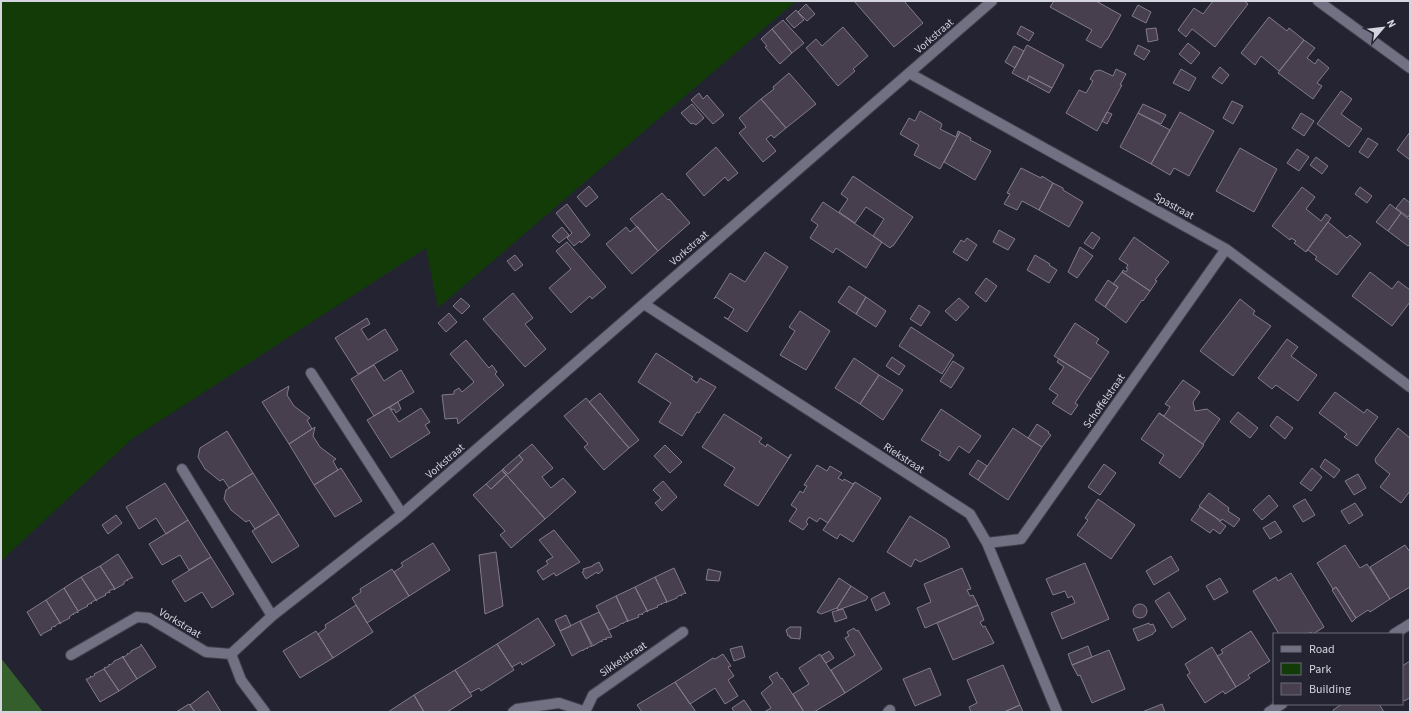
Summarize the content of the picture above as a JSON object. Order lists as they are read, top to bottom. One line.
{"streets":{"street":["Vorkstraat","Spastraat","Schoffelstraat","Riekstraat","Sikkelstraat"]},"crossings":[["Vorkstraat","Spastraat"],["Vorkstraat","Riekstraat"],["Spastraat","Schoffelstraat"],["Schoffelstraat","Riekstraat"]],"legend":["Road","Park","Building"],"north":"top right"}
